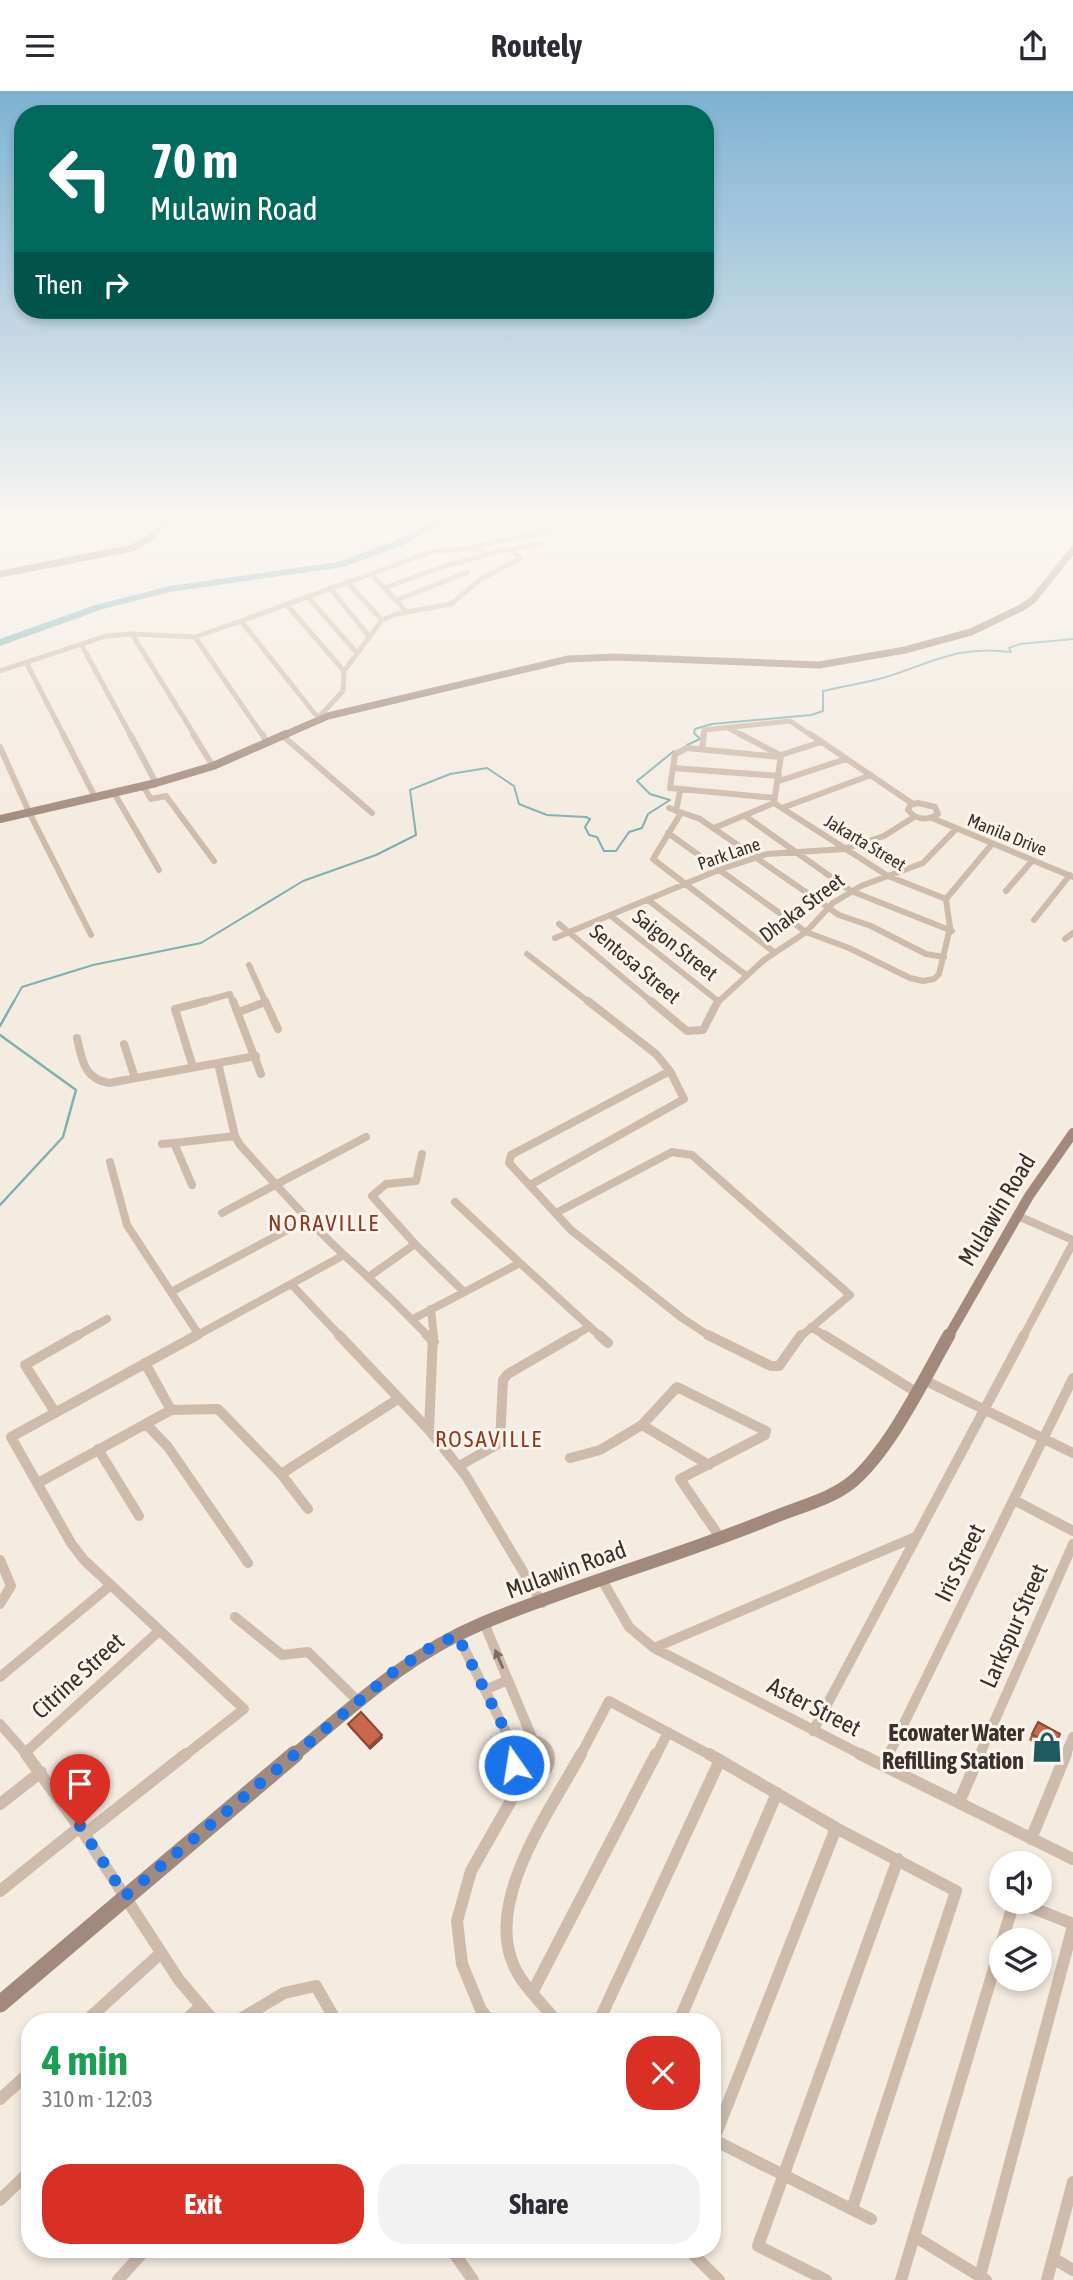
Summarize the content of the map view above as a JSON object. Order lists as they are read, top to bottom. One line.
{"streets":{"street":["Manila Drive","Jakarta Street","Park Lane","Dhaka Street","Saigon Street","Sentosa Street","Mulawin Road","Iris Street","Larkspur Street","Citrine Street","Aster Street"]},"crossings":[["Manila Drive","Dhaka Street"],["Jakarta Street","Park Lane"],["Jakarta Street","Dhaka Street"],["Park Lane","Saigon Street"],["Park Lane","Sentosa Street"],["Dhaka Street","Saigon Street"],["Dhaka Street","Sentosa Street"],["Mulawin Road","Aster Street"],["Iris Street","Aster Street"],["Larkspur Street","Aster Street"]],"districts":["NORAVILLE","ROSAVILLE"],"places":{"shop":["Ecowater Water Refilling Station"]},"page":{"header":"Routely","turn":["70 m","Mulawin Road"],"then":"Then","heading":["4 min","310 m · 12:03"],"buttons":["Exit","Share"]}}
